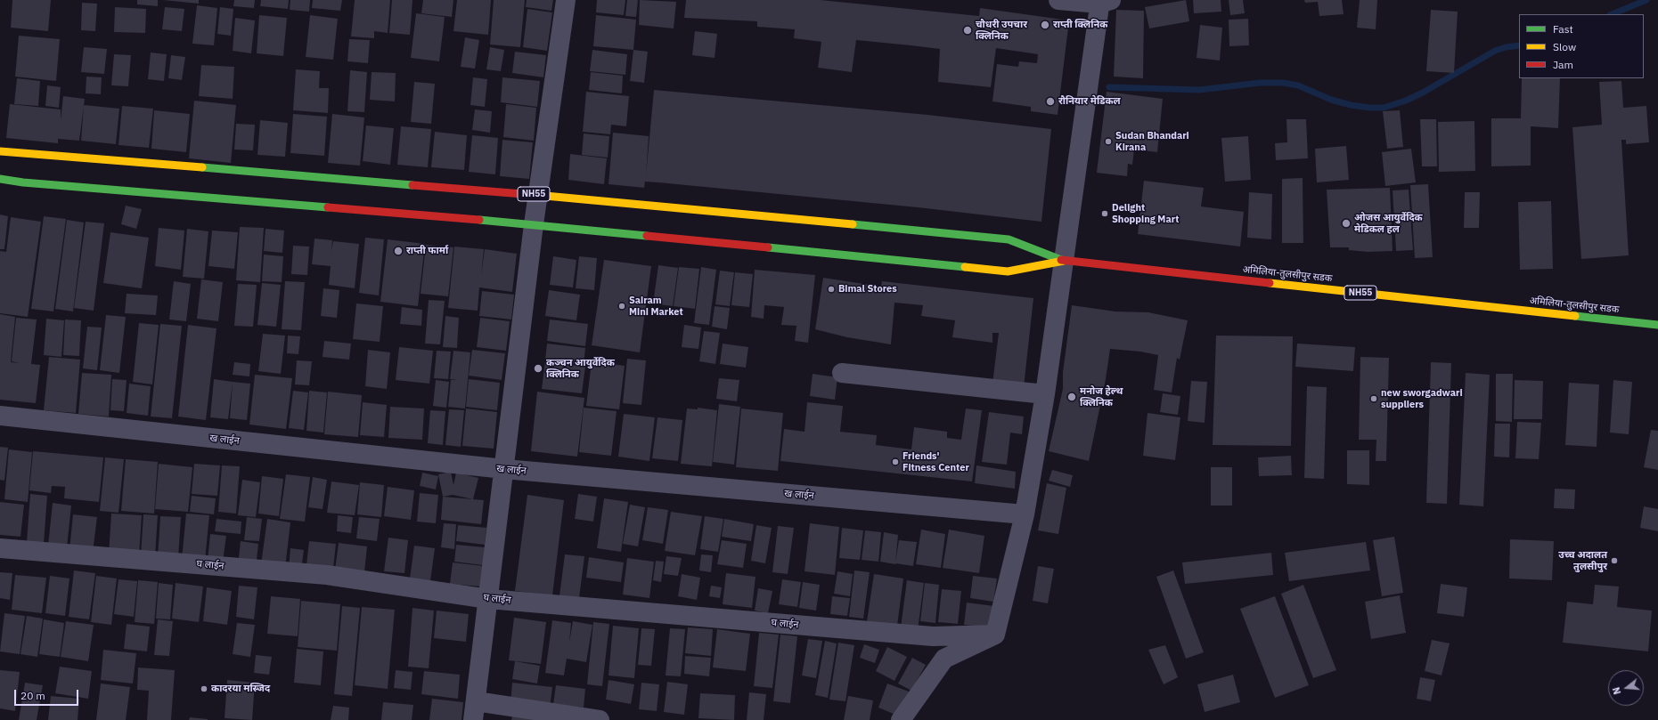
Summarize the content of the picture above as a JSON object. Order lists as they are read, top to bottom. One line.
{"streets":{"main road":["NH55","अमिलिया-तुलसीपुर सडक"],"street":["ख लाईन","घ लाईन"]},"crossings":[["NH55","अमिलिया-तुलसीपुर सडक"]],"places":["राप्ती क्लिनिक","चौधरी उपचार क्लिनिक","रौनियार मेडिकल","Sudan Bhandari Kirana","Delight Shopping Mart","ओजस आयुर्वेदिक मेडिकल हल","राप्ती फार्मा","Bimal Stores","Sairam Mini Market","कञ्चन आयुर्वेदिक क्लिनिक","मनोज हेल्थ क्लिनिक","new sworgadwari suppliers","Friends' Fitness Center","उच्च अदालत तुलसीपुर","कादरया मस्जिद"],"legend":["Fast","Slow","Jam"],"scale_bar":"20 m","north":"left"}
